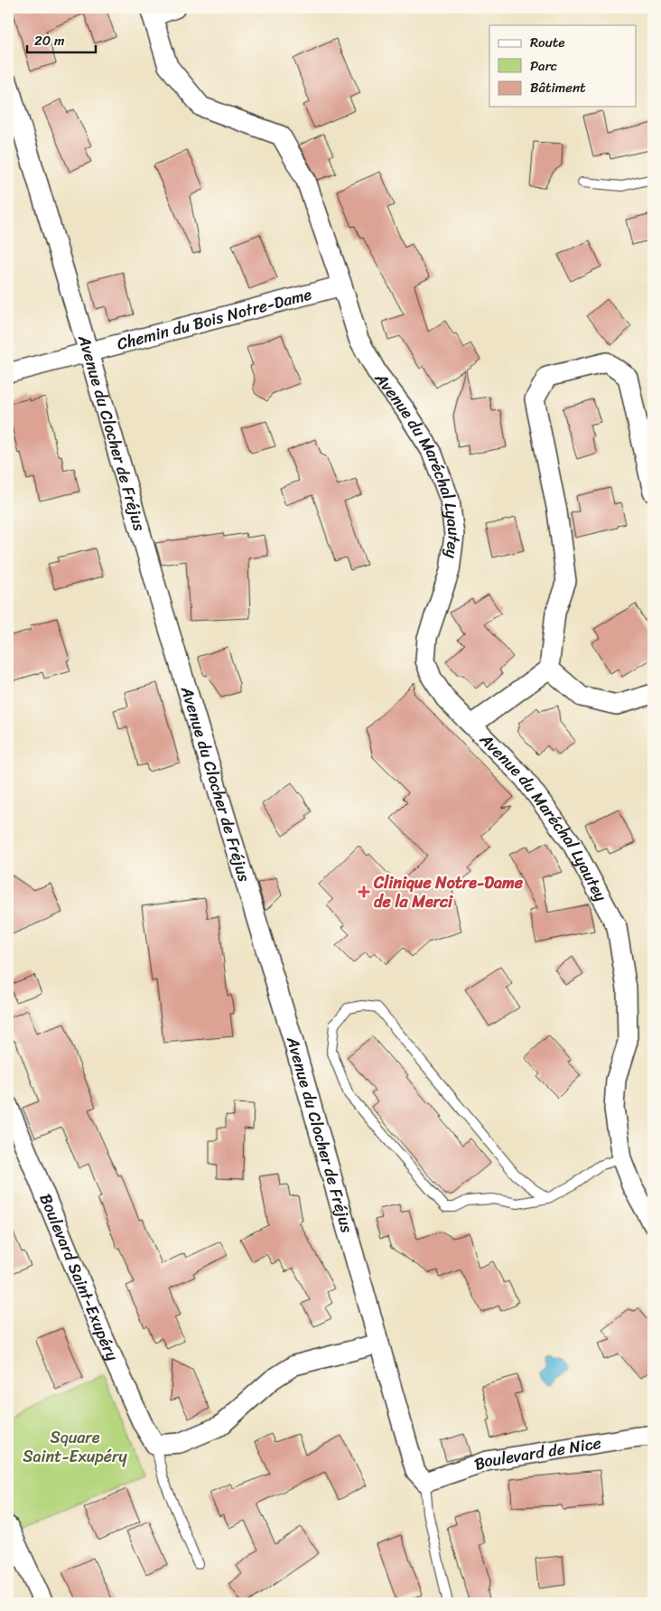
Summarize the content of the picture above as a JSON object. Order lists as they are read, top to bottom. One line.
{"streets":{"street":["Chemin du Bois Notre-Dame","Avenue du Clocher de Fréjus","Avenue du Maréchal Lyautey","Boulevard Saint-Exupéry","Boulevard de Nice"]},"crossings":[["Chemin du Bois Notre-Dame","Avenue du Clocher de Fréjus"],["Chemin du Bois Notre-Dame","Avenue du Maréchal Lyautey"],["Avenue du Clocher de Fréjus","Boulevard de Nice"]],"parks":["Square Saint-Exupéry"],"places":{"health":["Clinique Notre-Dame de la Merci"]},"legend":["Route","Parc","Bâtiment"],"scale_bar":"20 m"}
